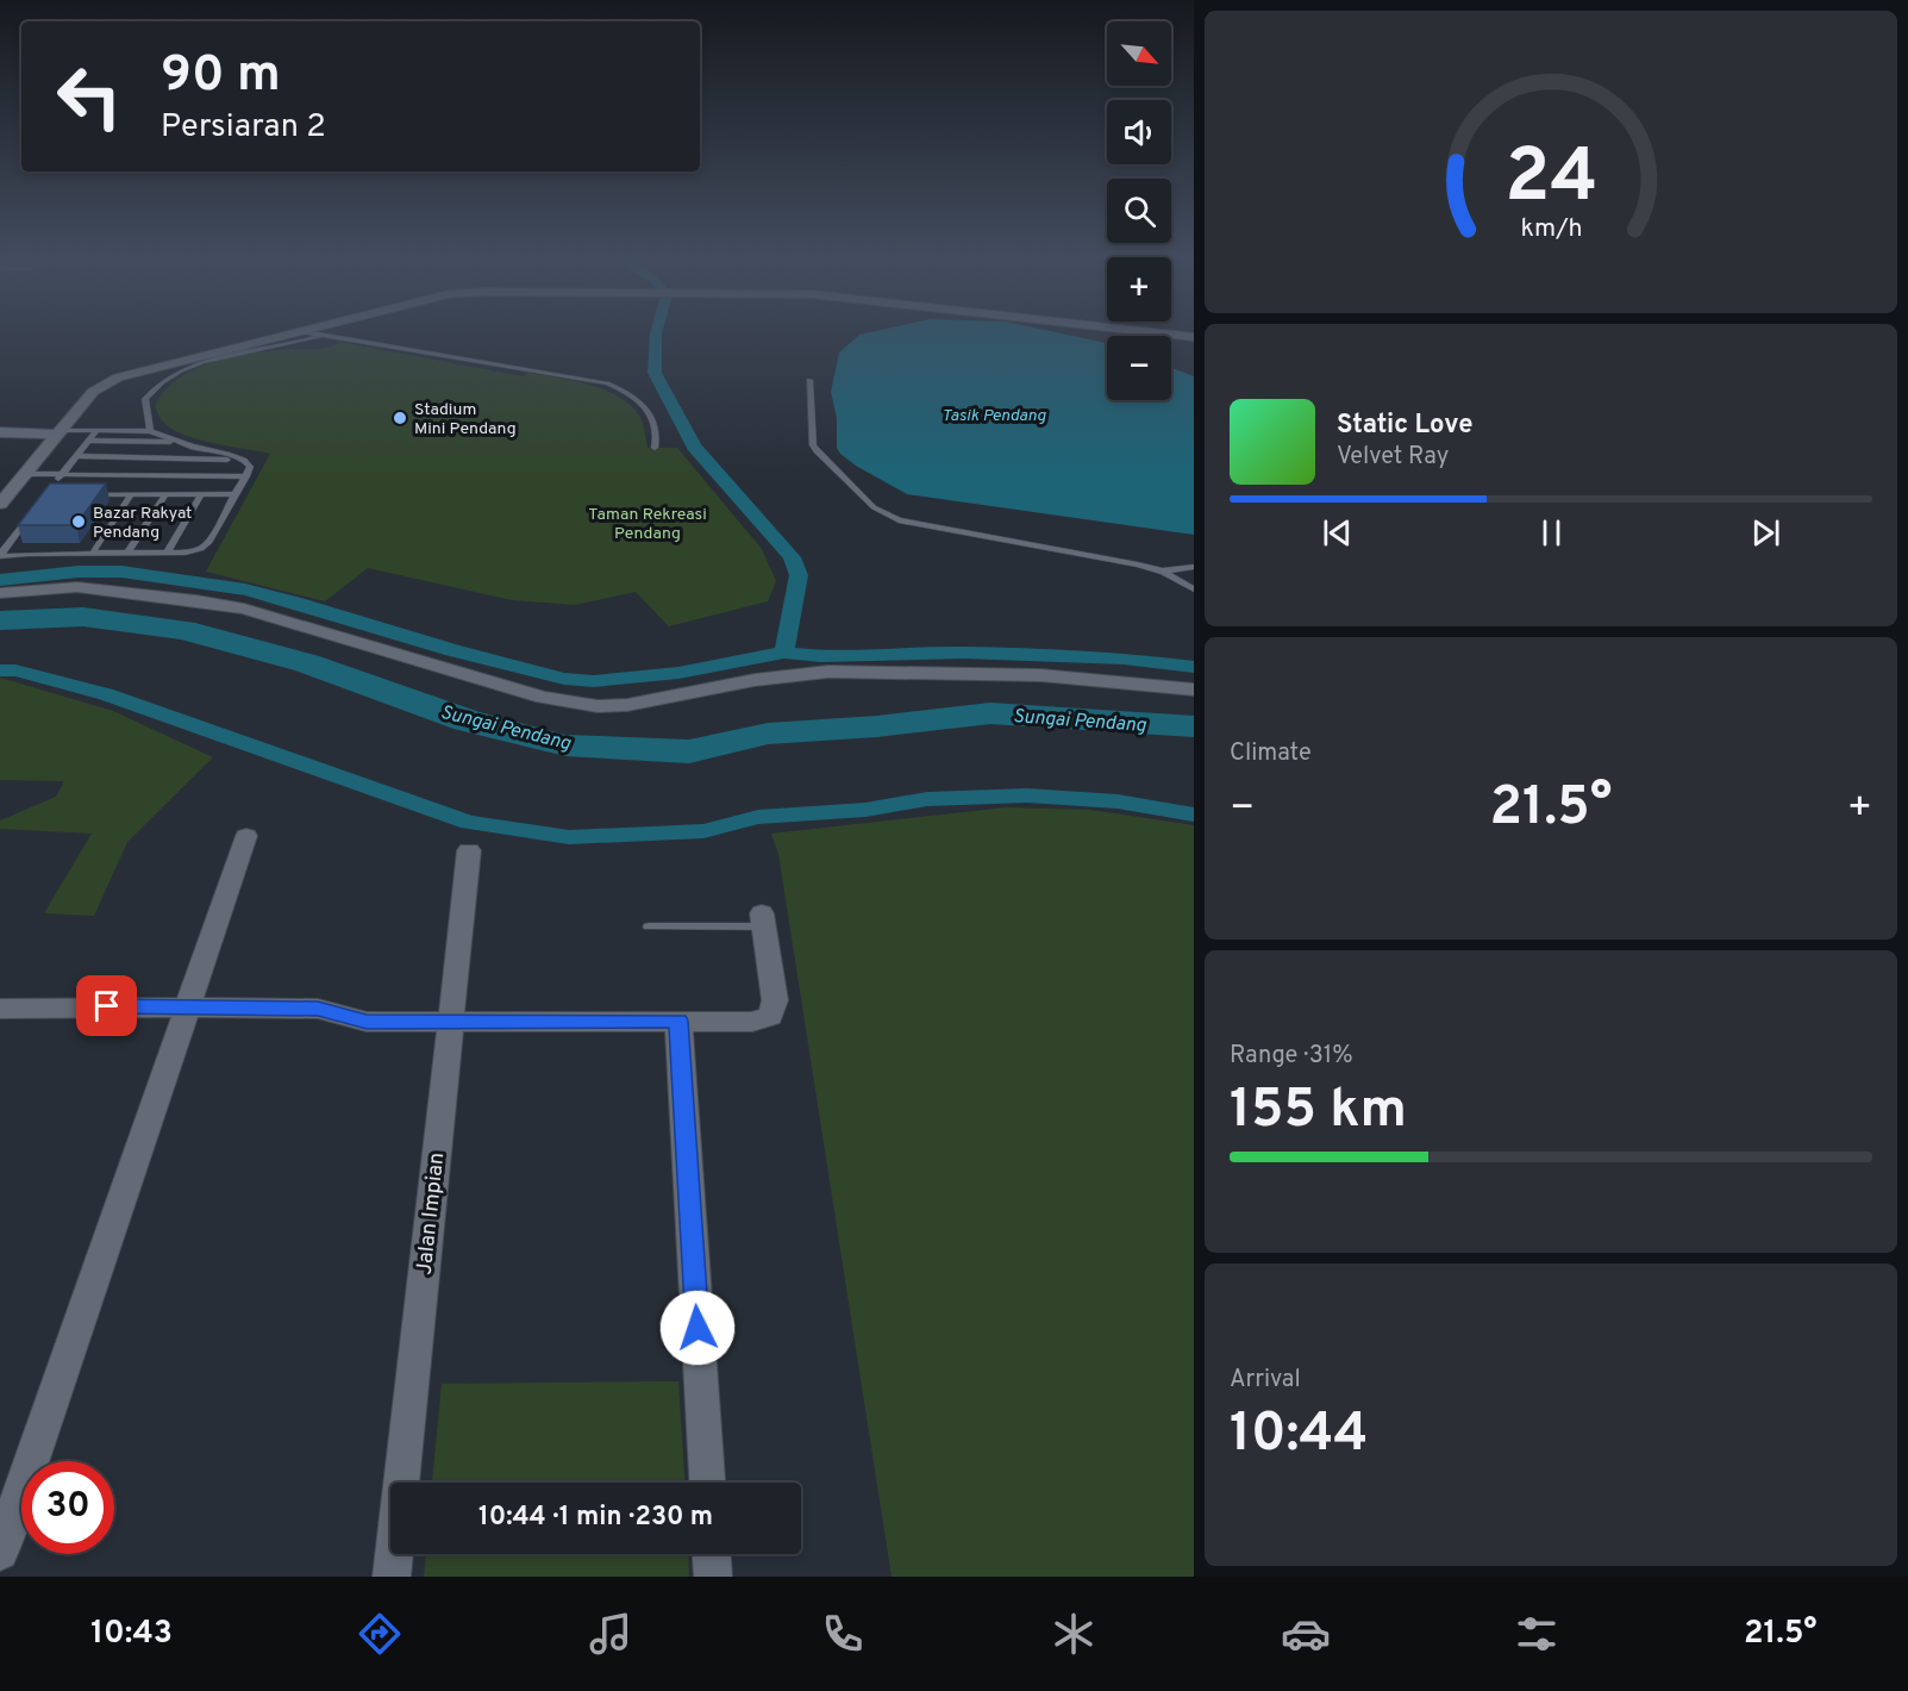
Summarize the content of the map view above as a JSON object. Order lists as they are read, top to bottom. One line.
{"streets":{"street":["Jalan Impian"]},"water":["Tasik Pendang","Sungai Pendang"],"parks":["Taman Rekreasi Pendang"],"places":["Stadium Mini Pendang","Bazar Rakyat Pendang"],"north":"bottom right","page":{"map_buttons":["+","−"],"turn":["90 m","Persiaran 2"],"song":["Static Love","Velvet Ray"],"tile":["Climate",["Range · 31%","155 km"],["Arrival","10:44"]],"heat":["−","21.5°","+"],"limit":"30","trip":"10:44 · 1 min · 230 m","tabs":["10:43","21.5°"],"gauge":["24","km/h"]}}
